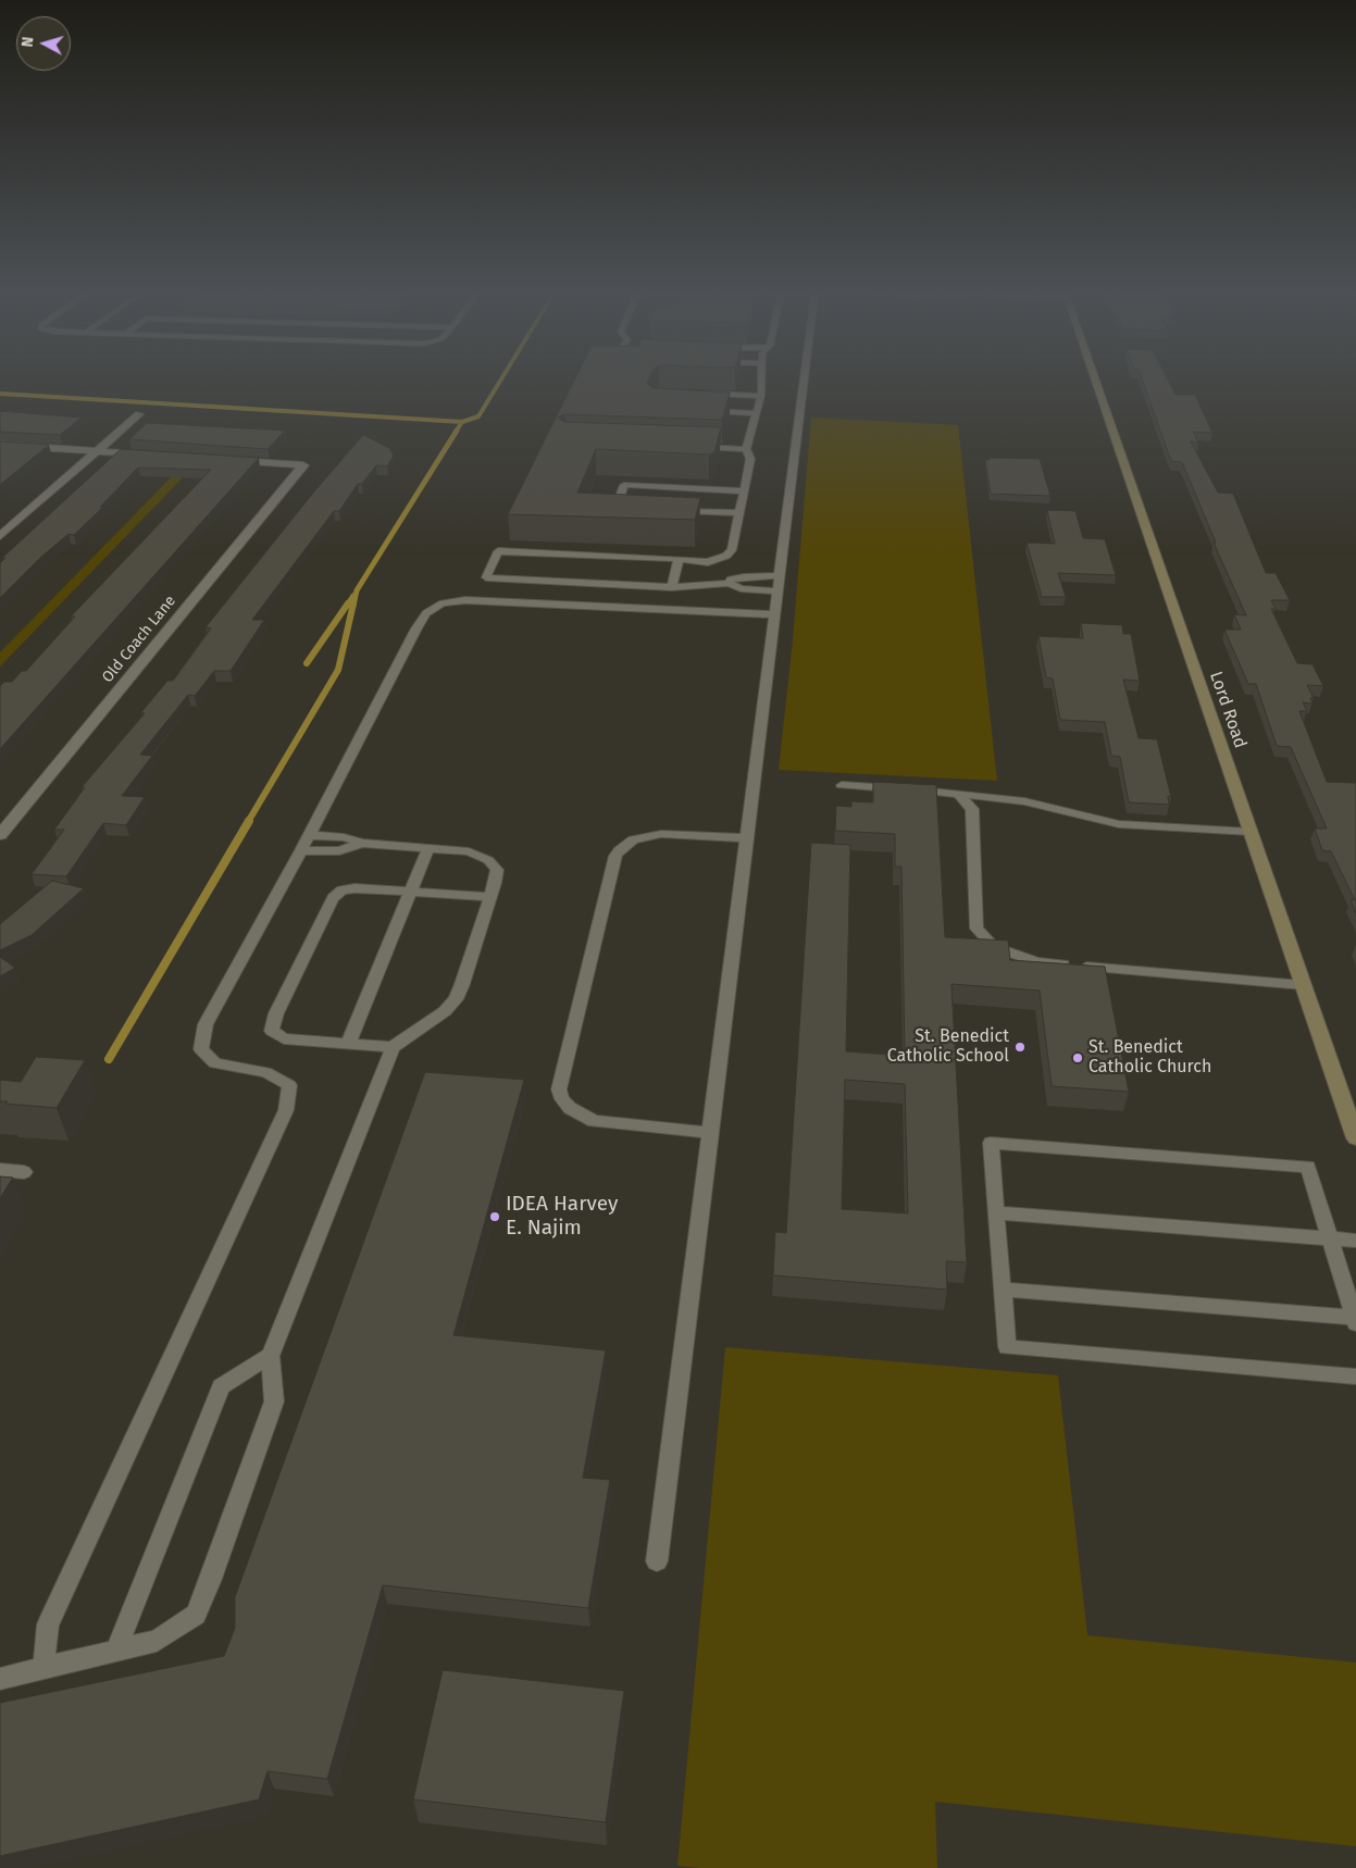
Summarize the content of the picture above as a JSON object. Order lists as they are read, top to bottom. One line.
{"streets":{"street":["Old Coach Lane","Lord Road"]},"places":["St. Benedict Catholic School","St. Benedict Catholic Church","IDEA Harvey E. Najim"],"north":"left"}
